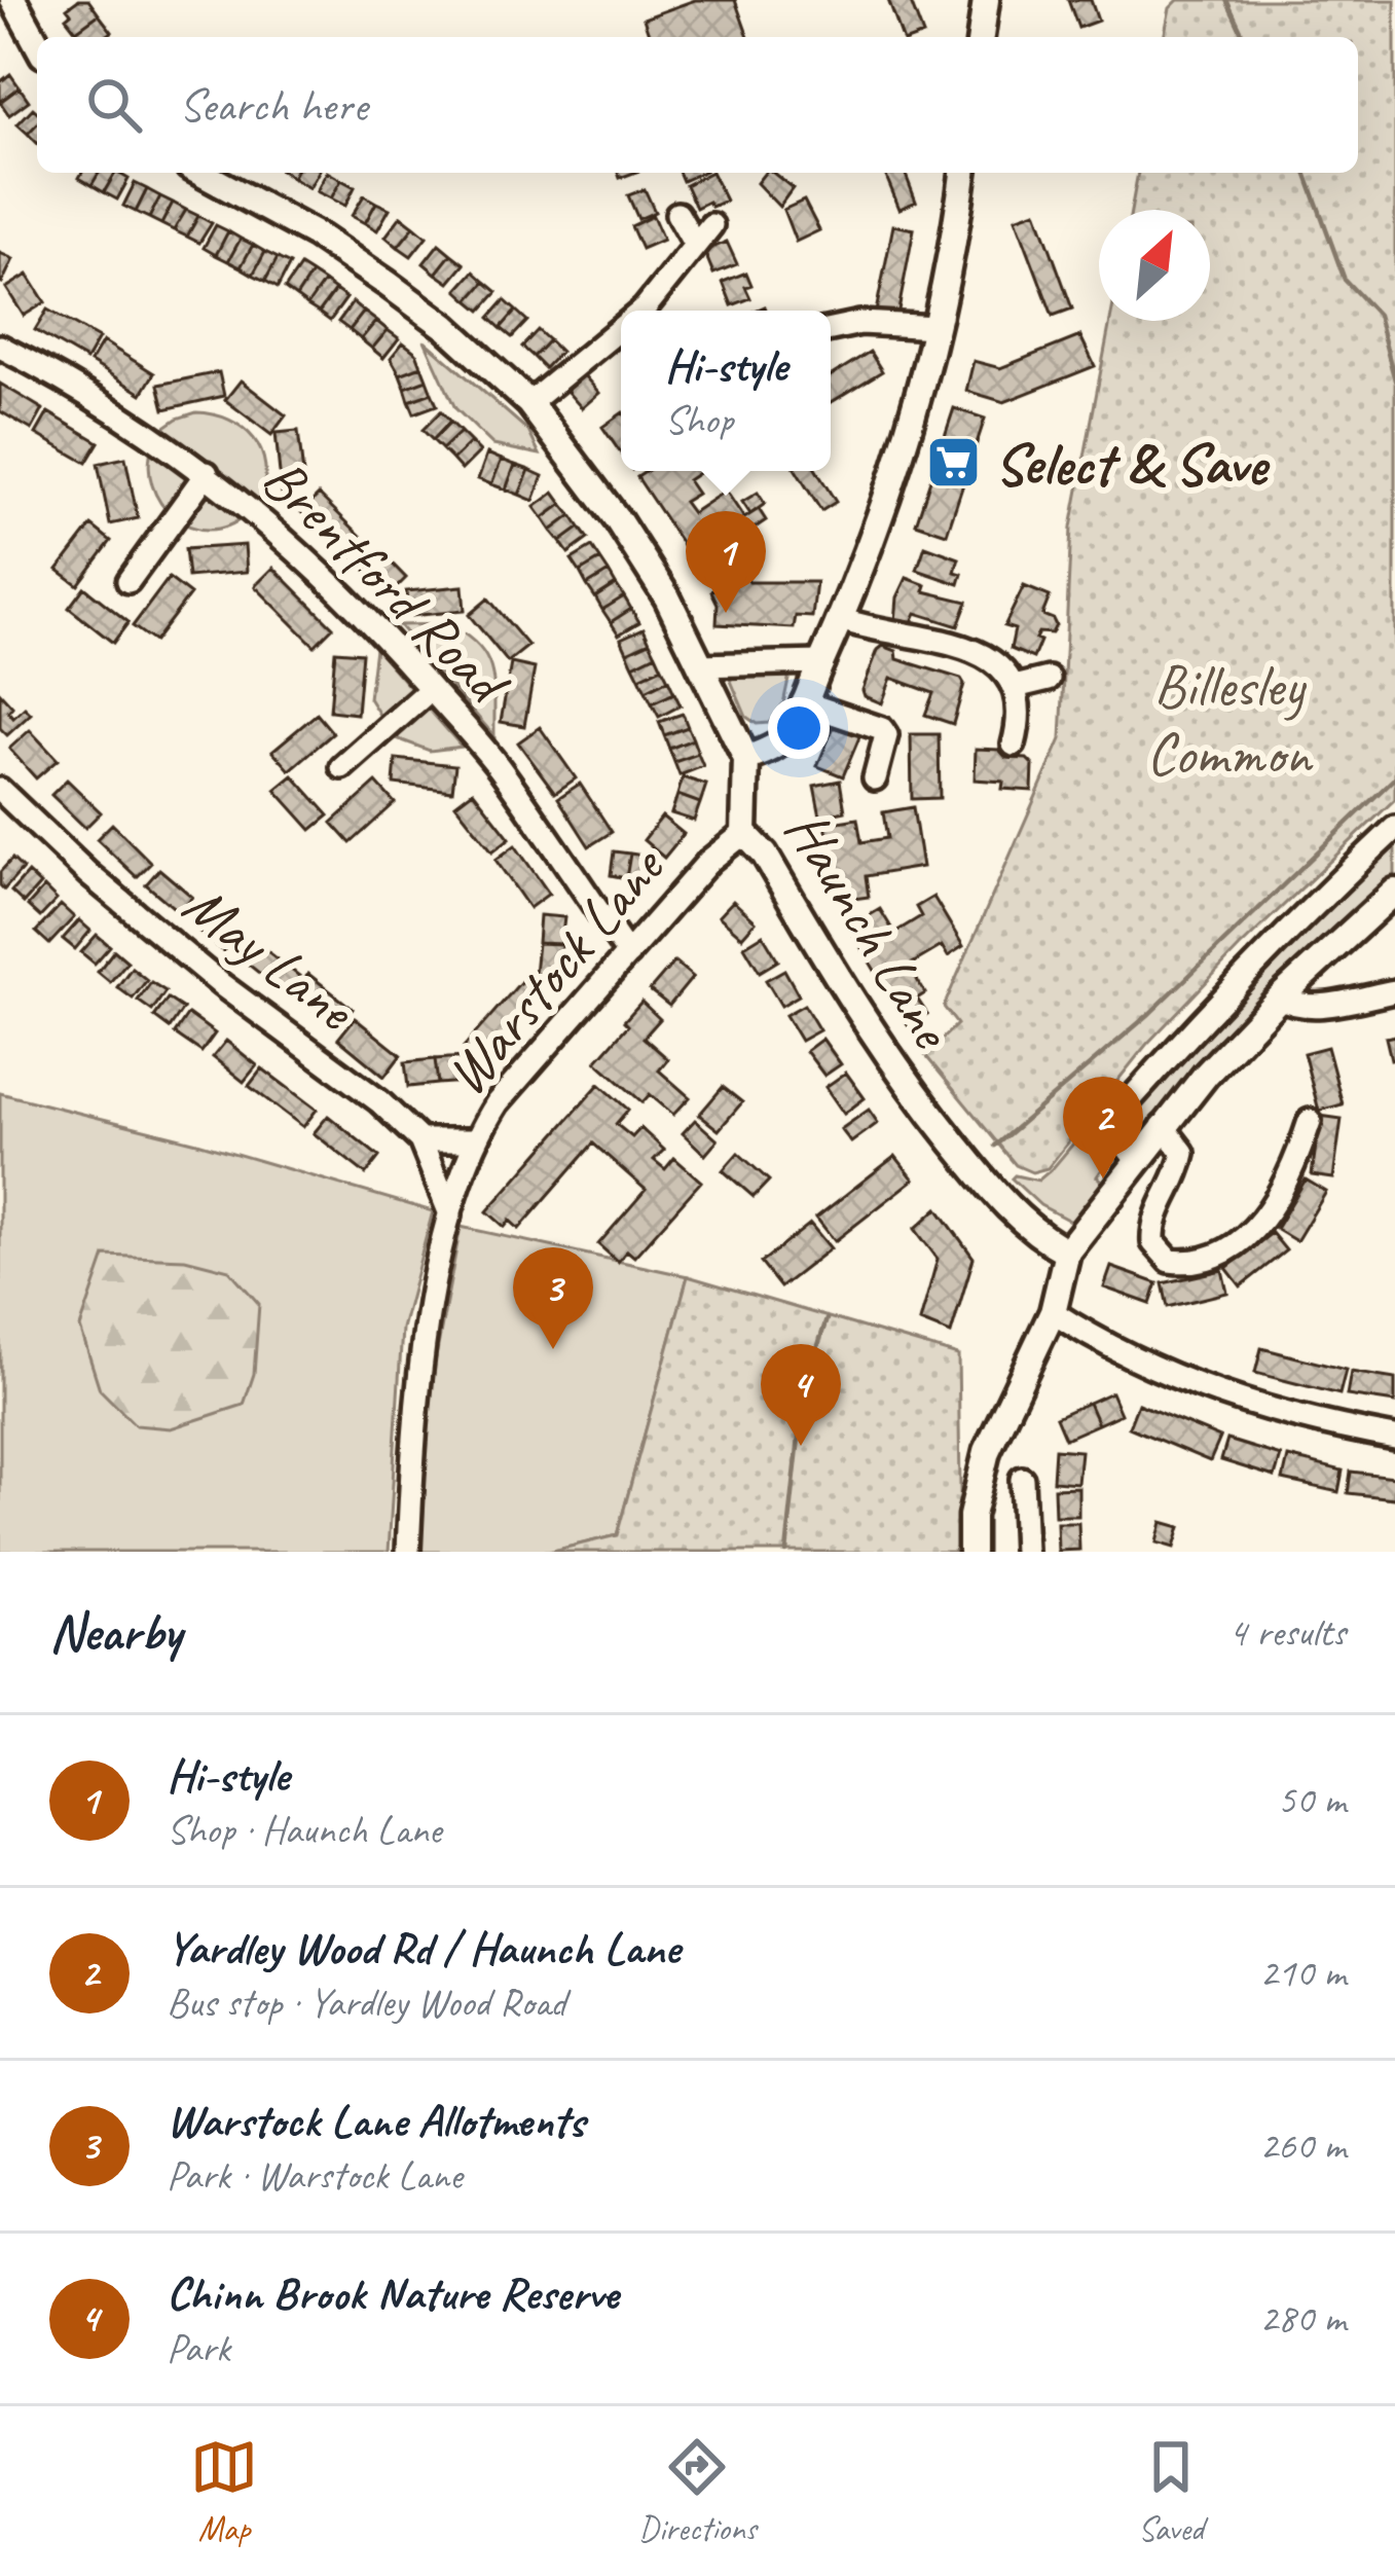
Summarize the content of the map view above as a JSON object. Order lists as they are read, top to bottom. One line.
{"streets":{"street":["Brentford Road","Haunch Lane","May Lane","Warstock Lane"]},"crossings":[["Brentford Road","Warstock Lane"],["Haunch Lane","Warstock Lane"],["May Lane","Warstock Lane"]],"parks":["Billesley Common"],"places":{"supermarket":["Select & Save"]},"north":"top right","page":{"search":"Search here","popup":["Hi-style","Shop"],"pins":["1","2","3","4"],"heading":["Nearby","4 results"],"list":[{"mark":"1","name":"Hi-style","note":"Shop · Haunch Lane","value":"50 m"},{"mark":"2","name":"Yardley Wood Rd / Haunch Lane","note":"Bus stop · Yardley Wood Road","value":"210 m"},{"mark":"3","name":"Warstock Lane Allotments","note":"Park · Warstock Lane","value":"260 m"},{"mark":"4","name":"Chinn Brook Nature Reserve","note":"Park","value":"280 m"}],"nav":["Map","Directions","Saved"]}}
